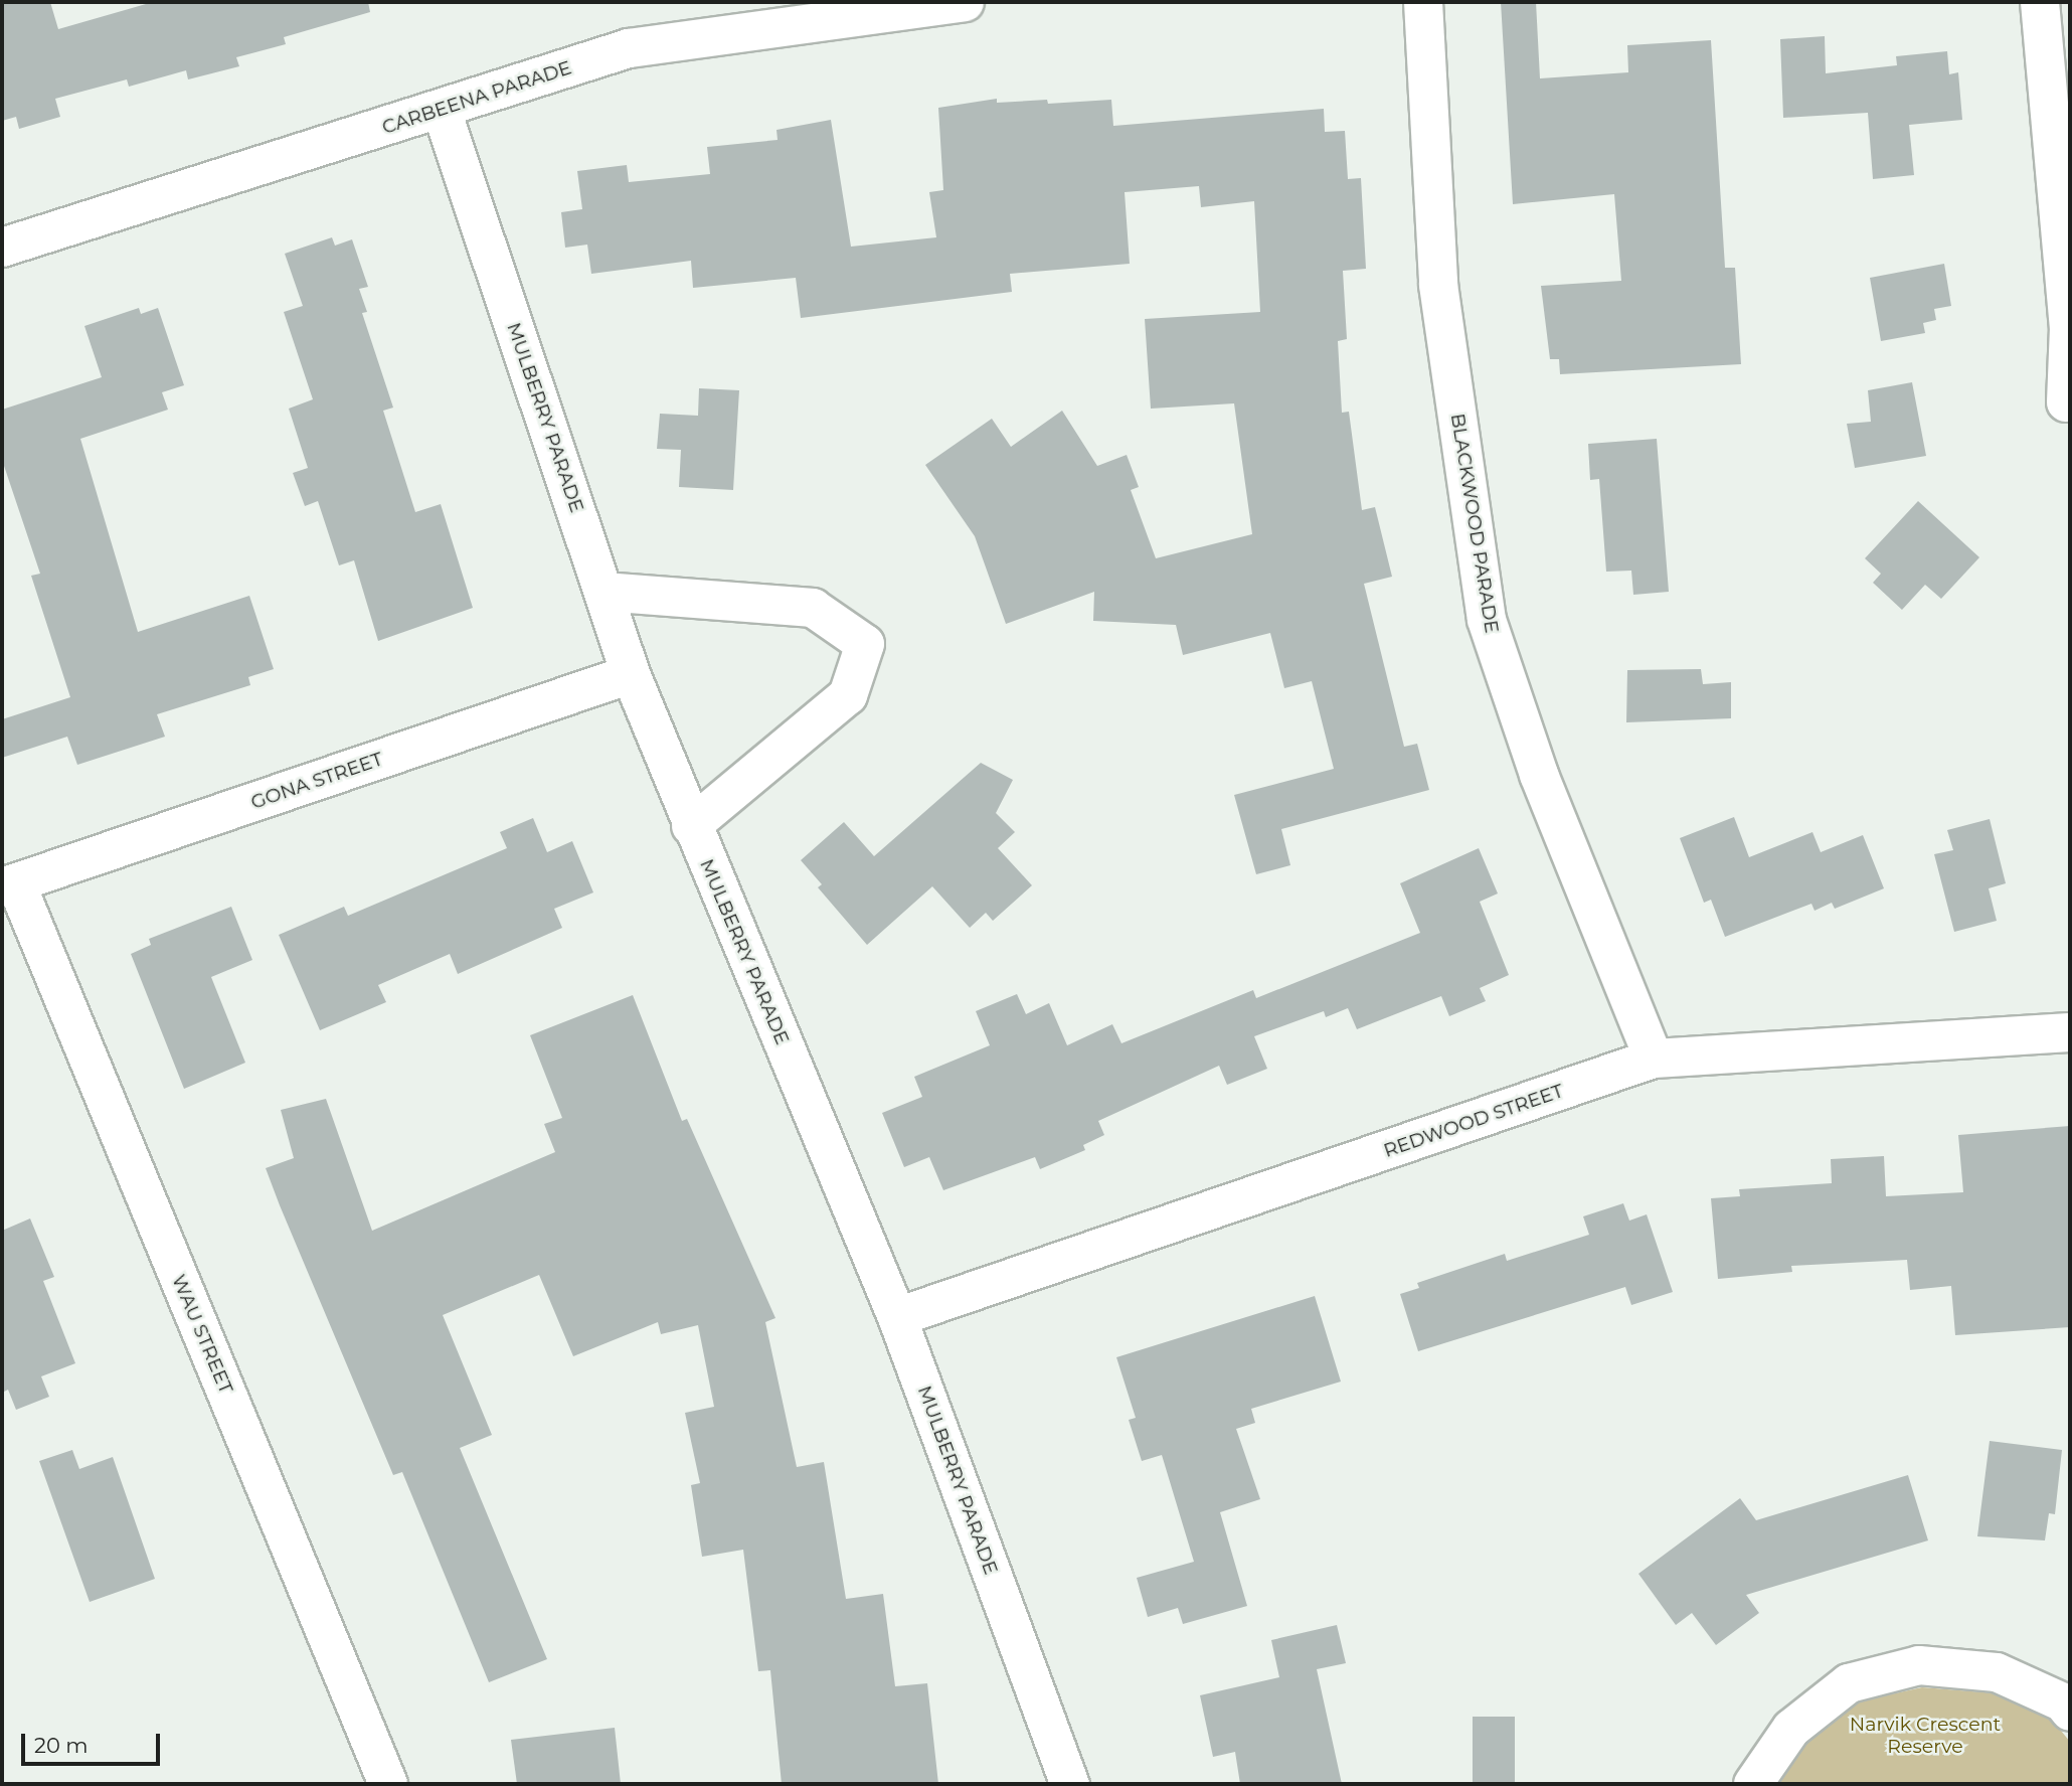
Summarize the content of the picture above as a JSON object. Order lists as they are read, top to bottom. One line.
{"streets":{"street":["CARBEENA PARADE","MULBERRY PARADE","BLACKWOOD PARADE","GONA STREET","REDWOOD STREET","WAU STREET"]},"crossings":[["CARBEENA PARADE","MULBERRY PARADE"],["MULBERRY PARADE","GONA STREET"],["MULBERRY PARADE","REDWOOD STREET"],["BLACKWOOD PARADE","REDWOOD STREET"],["GONA STREET","WAU STREET"]],"parks":["Narvik Crescent Reserve"],"scale_bar":"20 m"}
